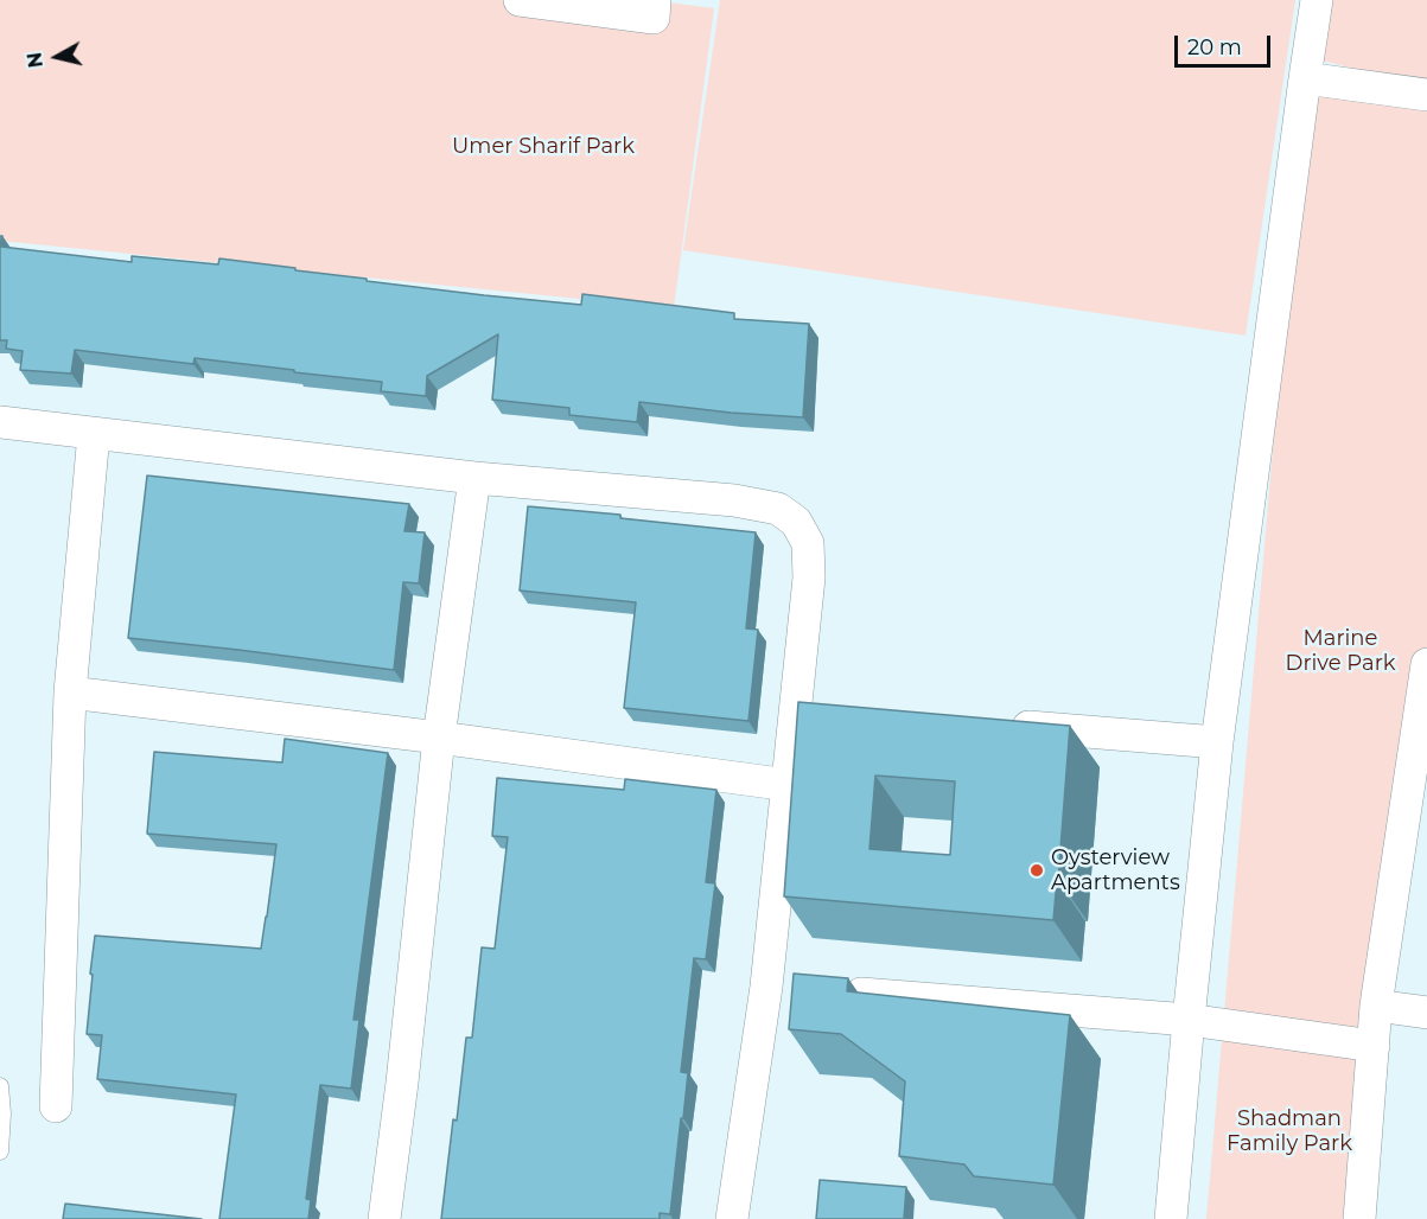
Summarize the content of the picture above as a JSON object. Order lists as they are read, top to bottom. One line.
{"parks":["Umer Sharif Park","Marine Drive Park","Shadman Family Park"],"places":["Oysterview Apartments"],"scale_bar":"20 m","north":"left"}
